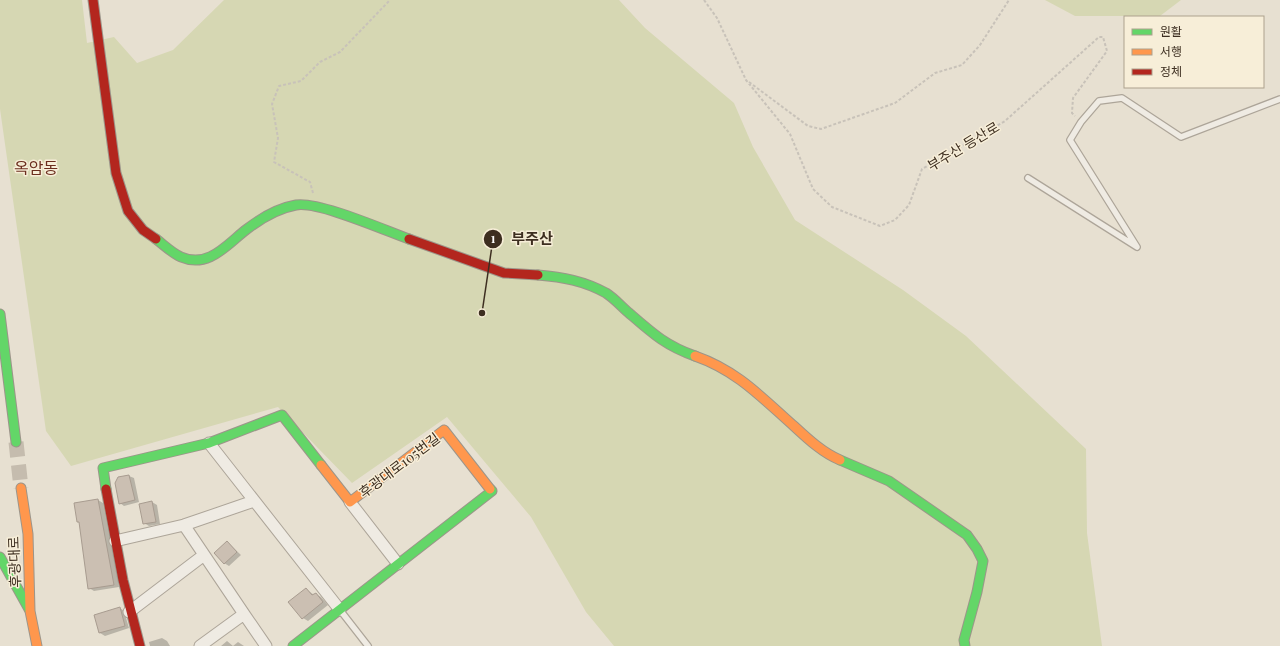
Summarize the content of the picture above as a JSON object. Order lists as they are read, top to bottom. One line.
{"streets":{"street":["후광대로105번길","후광대로"],"path":["부주산 등산로"]},"districts":["옥암동"],"places":["부주산"],"legend":["원활","서행","정체"]}
